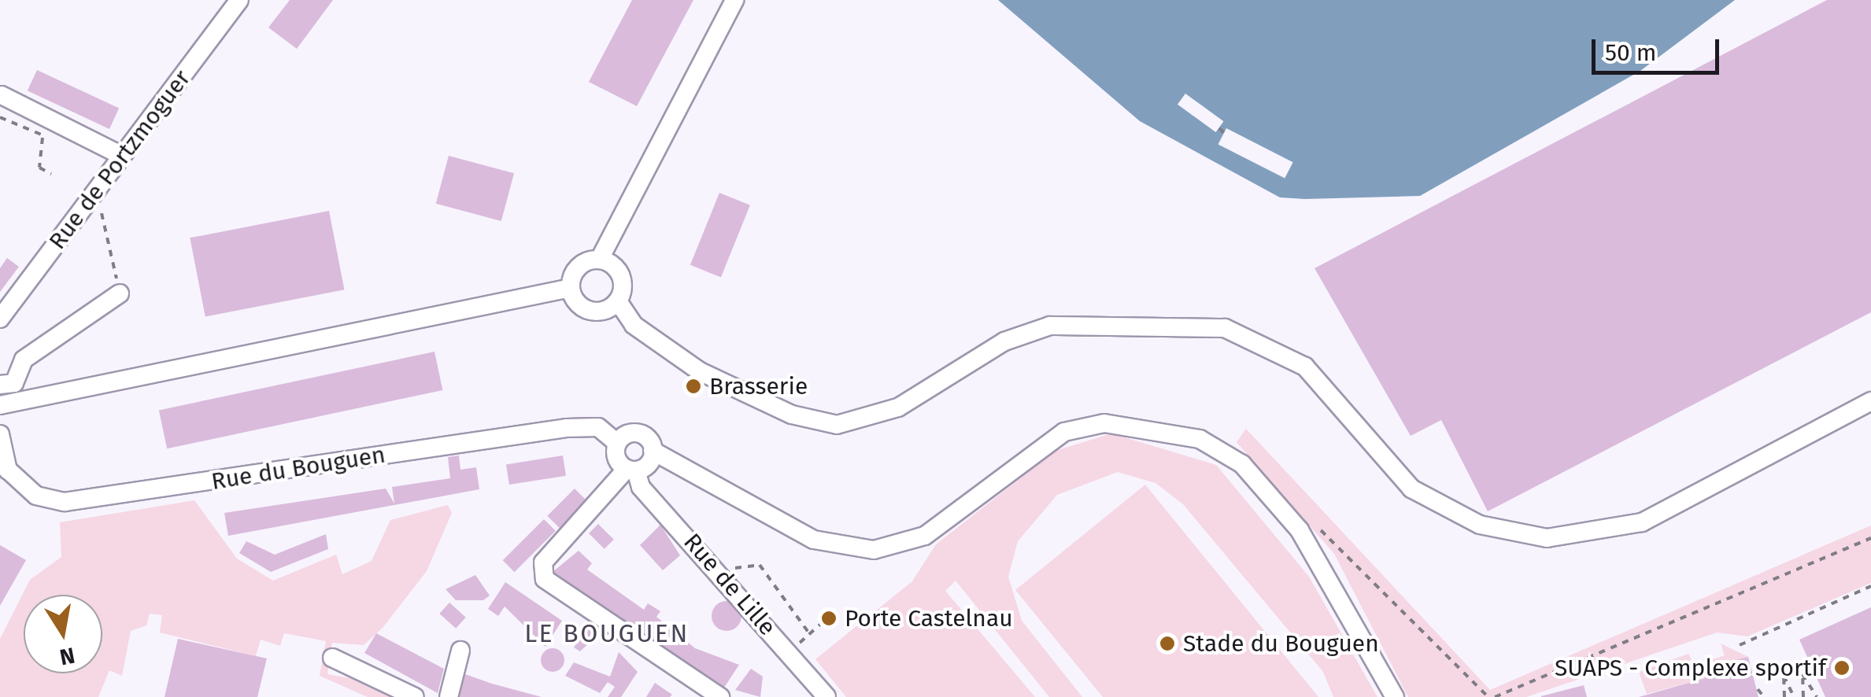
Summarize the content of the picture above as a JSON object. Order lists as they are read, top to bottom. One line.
{"streets":{"street":["Rue de Portzmoguer","Rue du Bouguen","Rue de Lille"]},"crossings":[["Rue du Bouguen","Rue de Lille"]],"districts":["LE BOUGUEN"],"places":["Brasserie","Porte Castelnau","Stade du Bouguen","SUAPS - Complexe sportif"],"scale_bar":"50 m","north":"bottom"}
